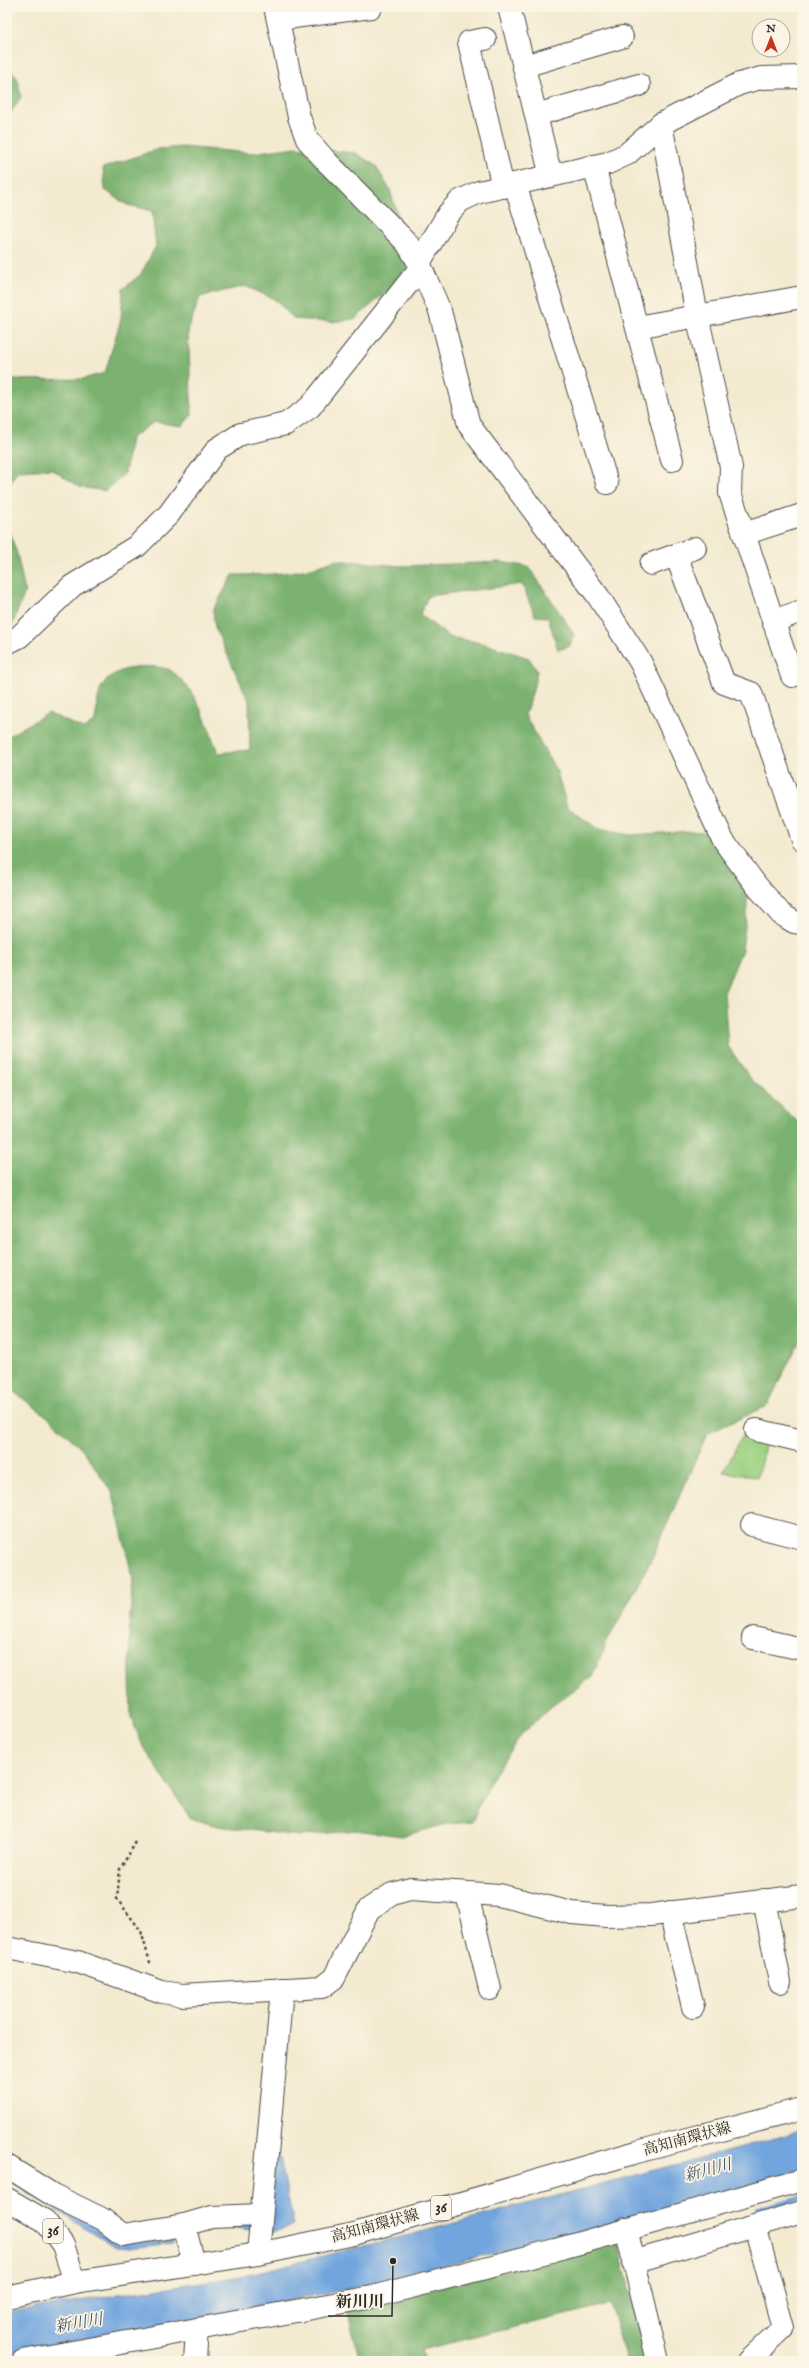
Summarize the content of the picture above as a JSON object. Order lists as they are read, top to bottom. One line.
{"streets":{"street":["高知南環状線","36"]},"crossings":[["高知南環状線","36"]],"water":["新川川"],"places":["新川川"],"north":"top"}
